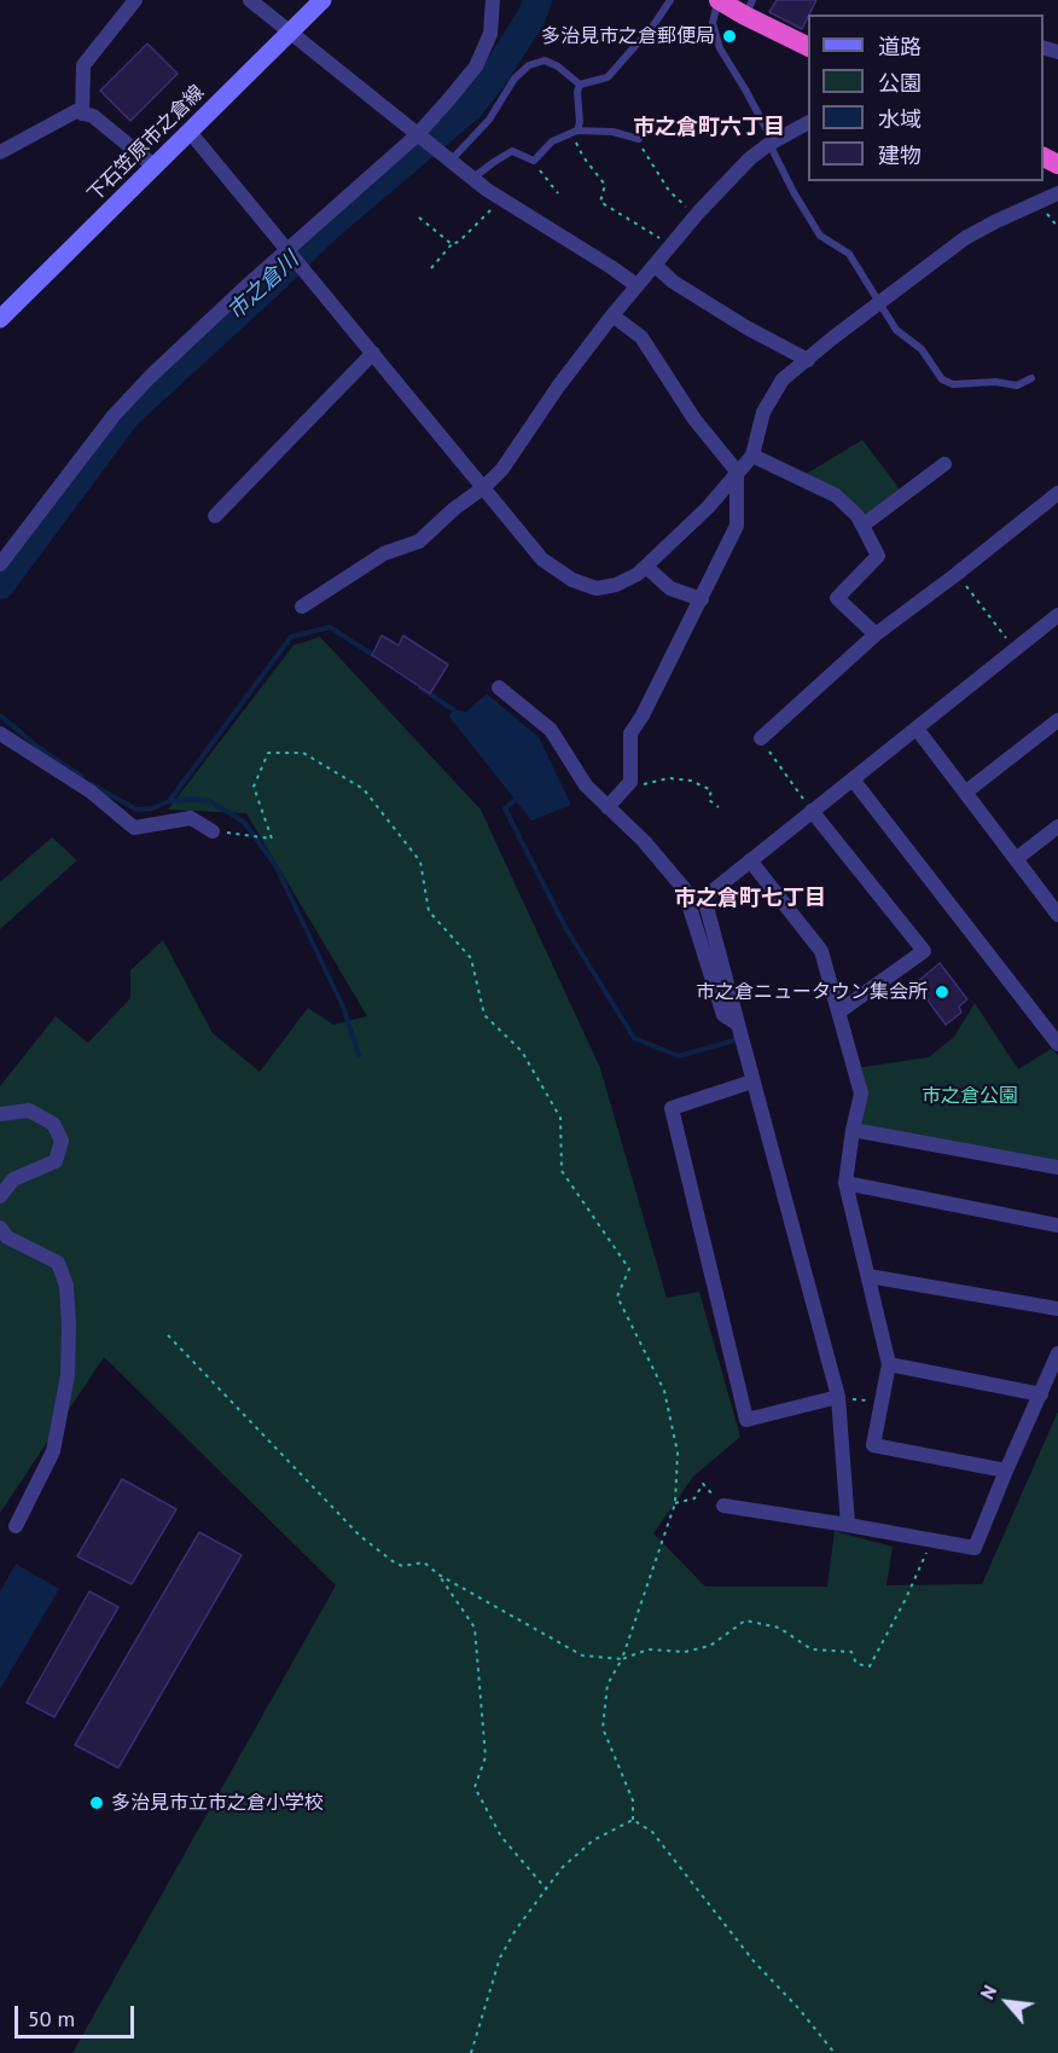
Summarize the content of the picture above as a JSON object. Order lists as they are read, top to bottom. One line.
{"streets":{"main road":["下石笠原市之倉線"]},"districts":["市之倉町六丁目","市之倉町七丁目"],"water":["市之倉川"],"parks":["市之倉公園"],"places":["多治見市之倉郵便局","市之倉ニュータウン集会所","多治見市立市之倉小学校"],"legend":["道路","公園","水域","建物"],"scale_bar":"50 m","north":"top left"}
